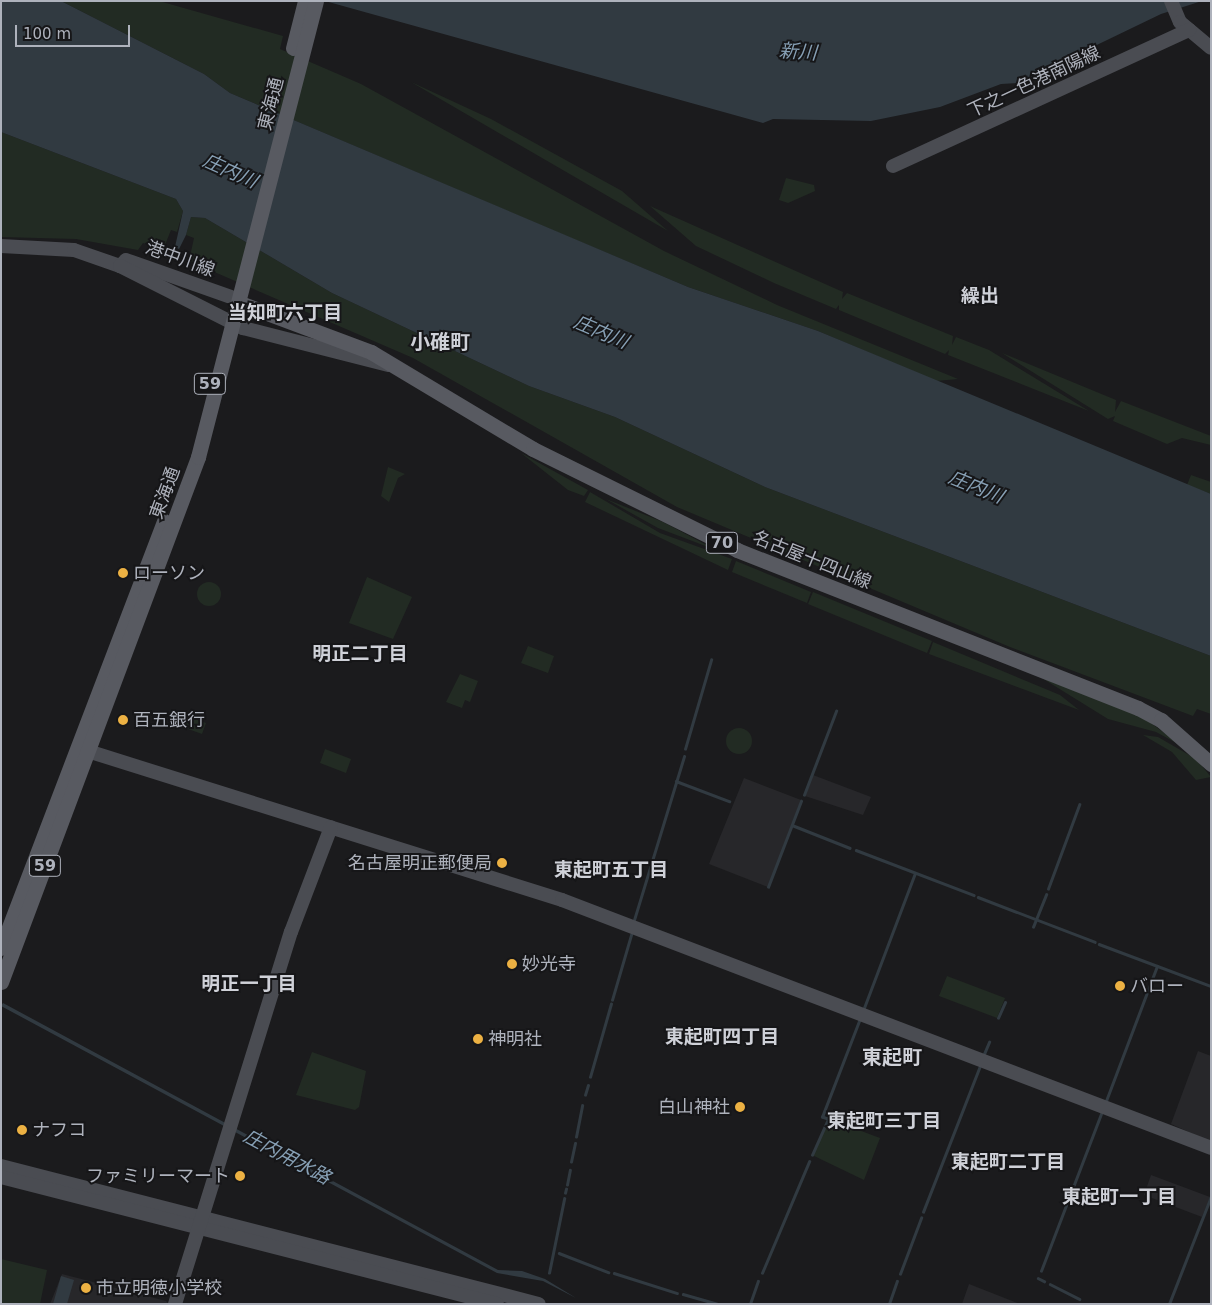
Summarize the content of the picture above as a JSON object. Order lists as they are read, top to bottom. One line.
{"streets":{"main road":["東海通","59","70","名古屋十四山線"],"street":["下之一色港南陽線","港中川線"]},"crossings":[["東海通","港中川線"],["東海通","名古屋十四山線"],["港中川線","名古屋十四山線"]],"districts":["繰出","当知町六丁目","小碓町","明正二丁目","東起町五丁目","明正一丁目","東起町四丁目","東起町","東起町三丁目","東起町二丁目","東起町一丁目"],"water":["新川","庄内川","庄内用水路"],"places":["ローソン","百五銀行","名古屋明正郵便局","妙光寺","バロー","神明社","白山神社","ナフコ","ファミリーマート","市立明徳小学校"],"scale_bar":"100 m"}
